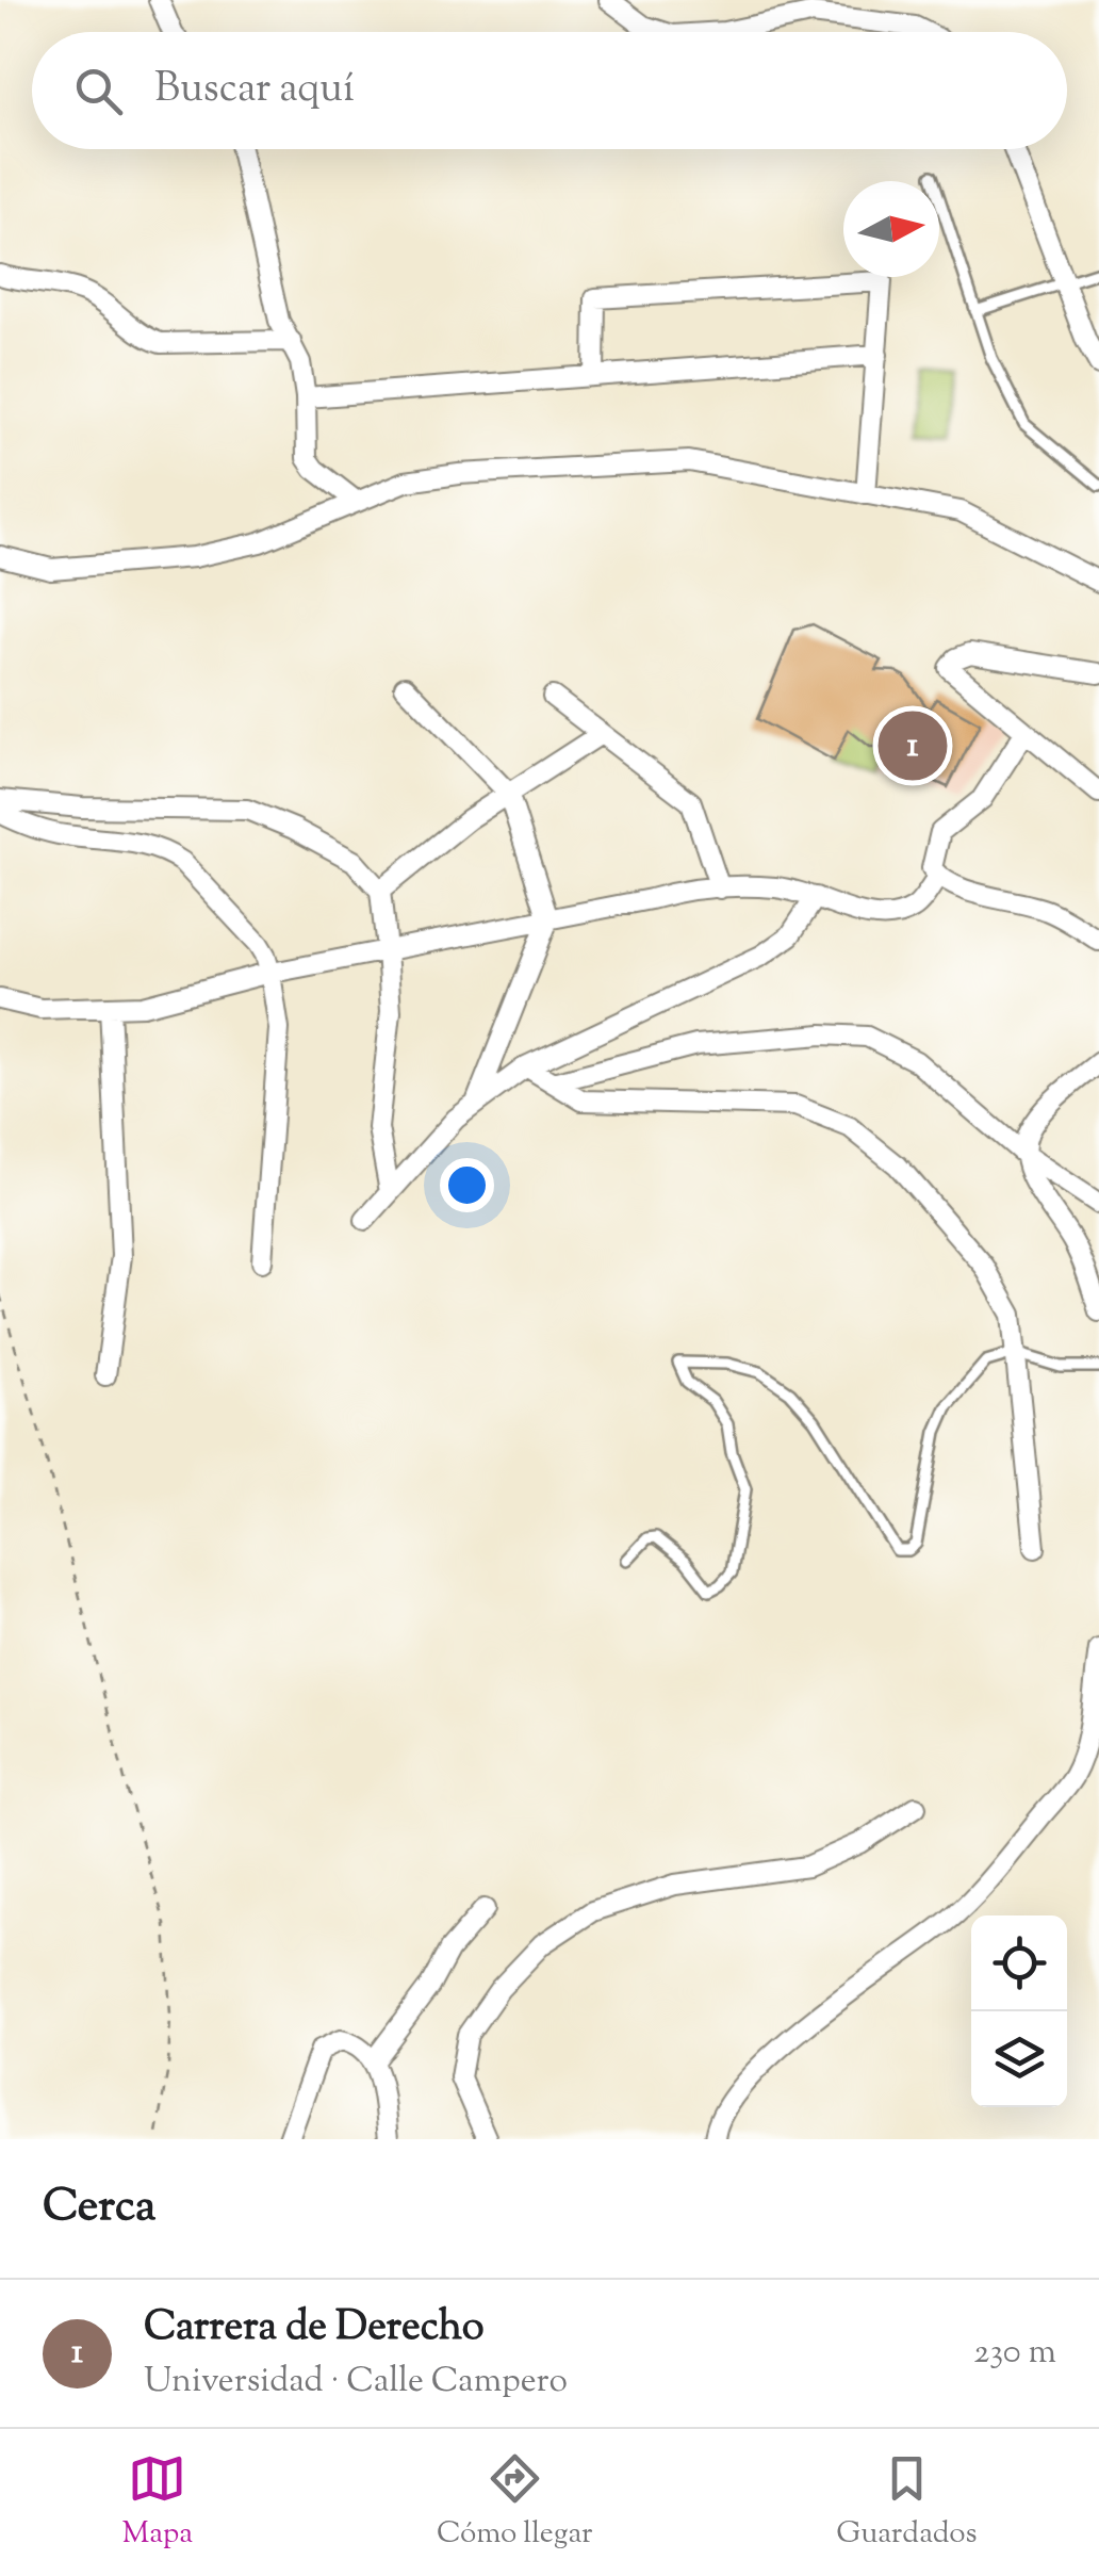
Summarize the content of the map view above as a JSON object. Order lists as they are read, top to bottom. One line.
{"north":"right","page":{"search":"Buscar aquí","pins":"1","heading":"Cerca","list":[{"mark":"1","name":"Carrera de Derecho","note":"Universidad · Calle Campero","value":"230 m"}],"nav":["Mapa","Cómo llegar","Guardados"]}}
